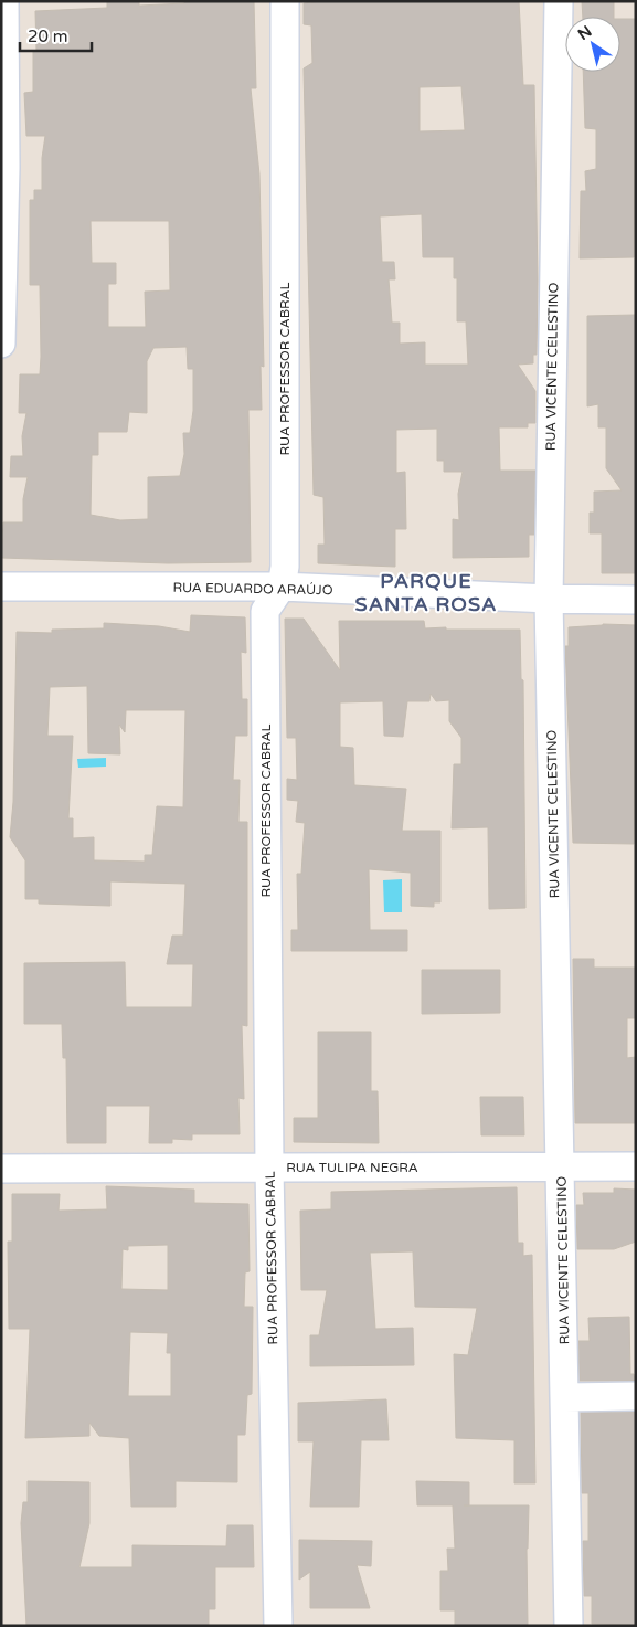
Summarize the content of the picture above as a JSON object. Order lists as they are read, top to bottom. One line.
{"streets":{"street":["RUA VICENTE CELESTINO","RUA PROFESSOR CABRAL","RUA EDUARDO ARAÚJO","RUA TULIPA NEGRA"]},"crossings":[["RUA VICENTE CELESTINO","RUA EDUARDO ARAÚJO"],["RUA VICENTE CELESTINO","RUA TULIPA NEGRA"],["RUA PROFESSOR CABRAL","RUA EDUARDO ARAÚJO"],["RUA PROFESSOR CABRAL","RUA TULIPA NEGRA"]],"districts":["PARQUE SANTA ROSA"],"scale_bar":"20 m","north":"top left"}
